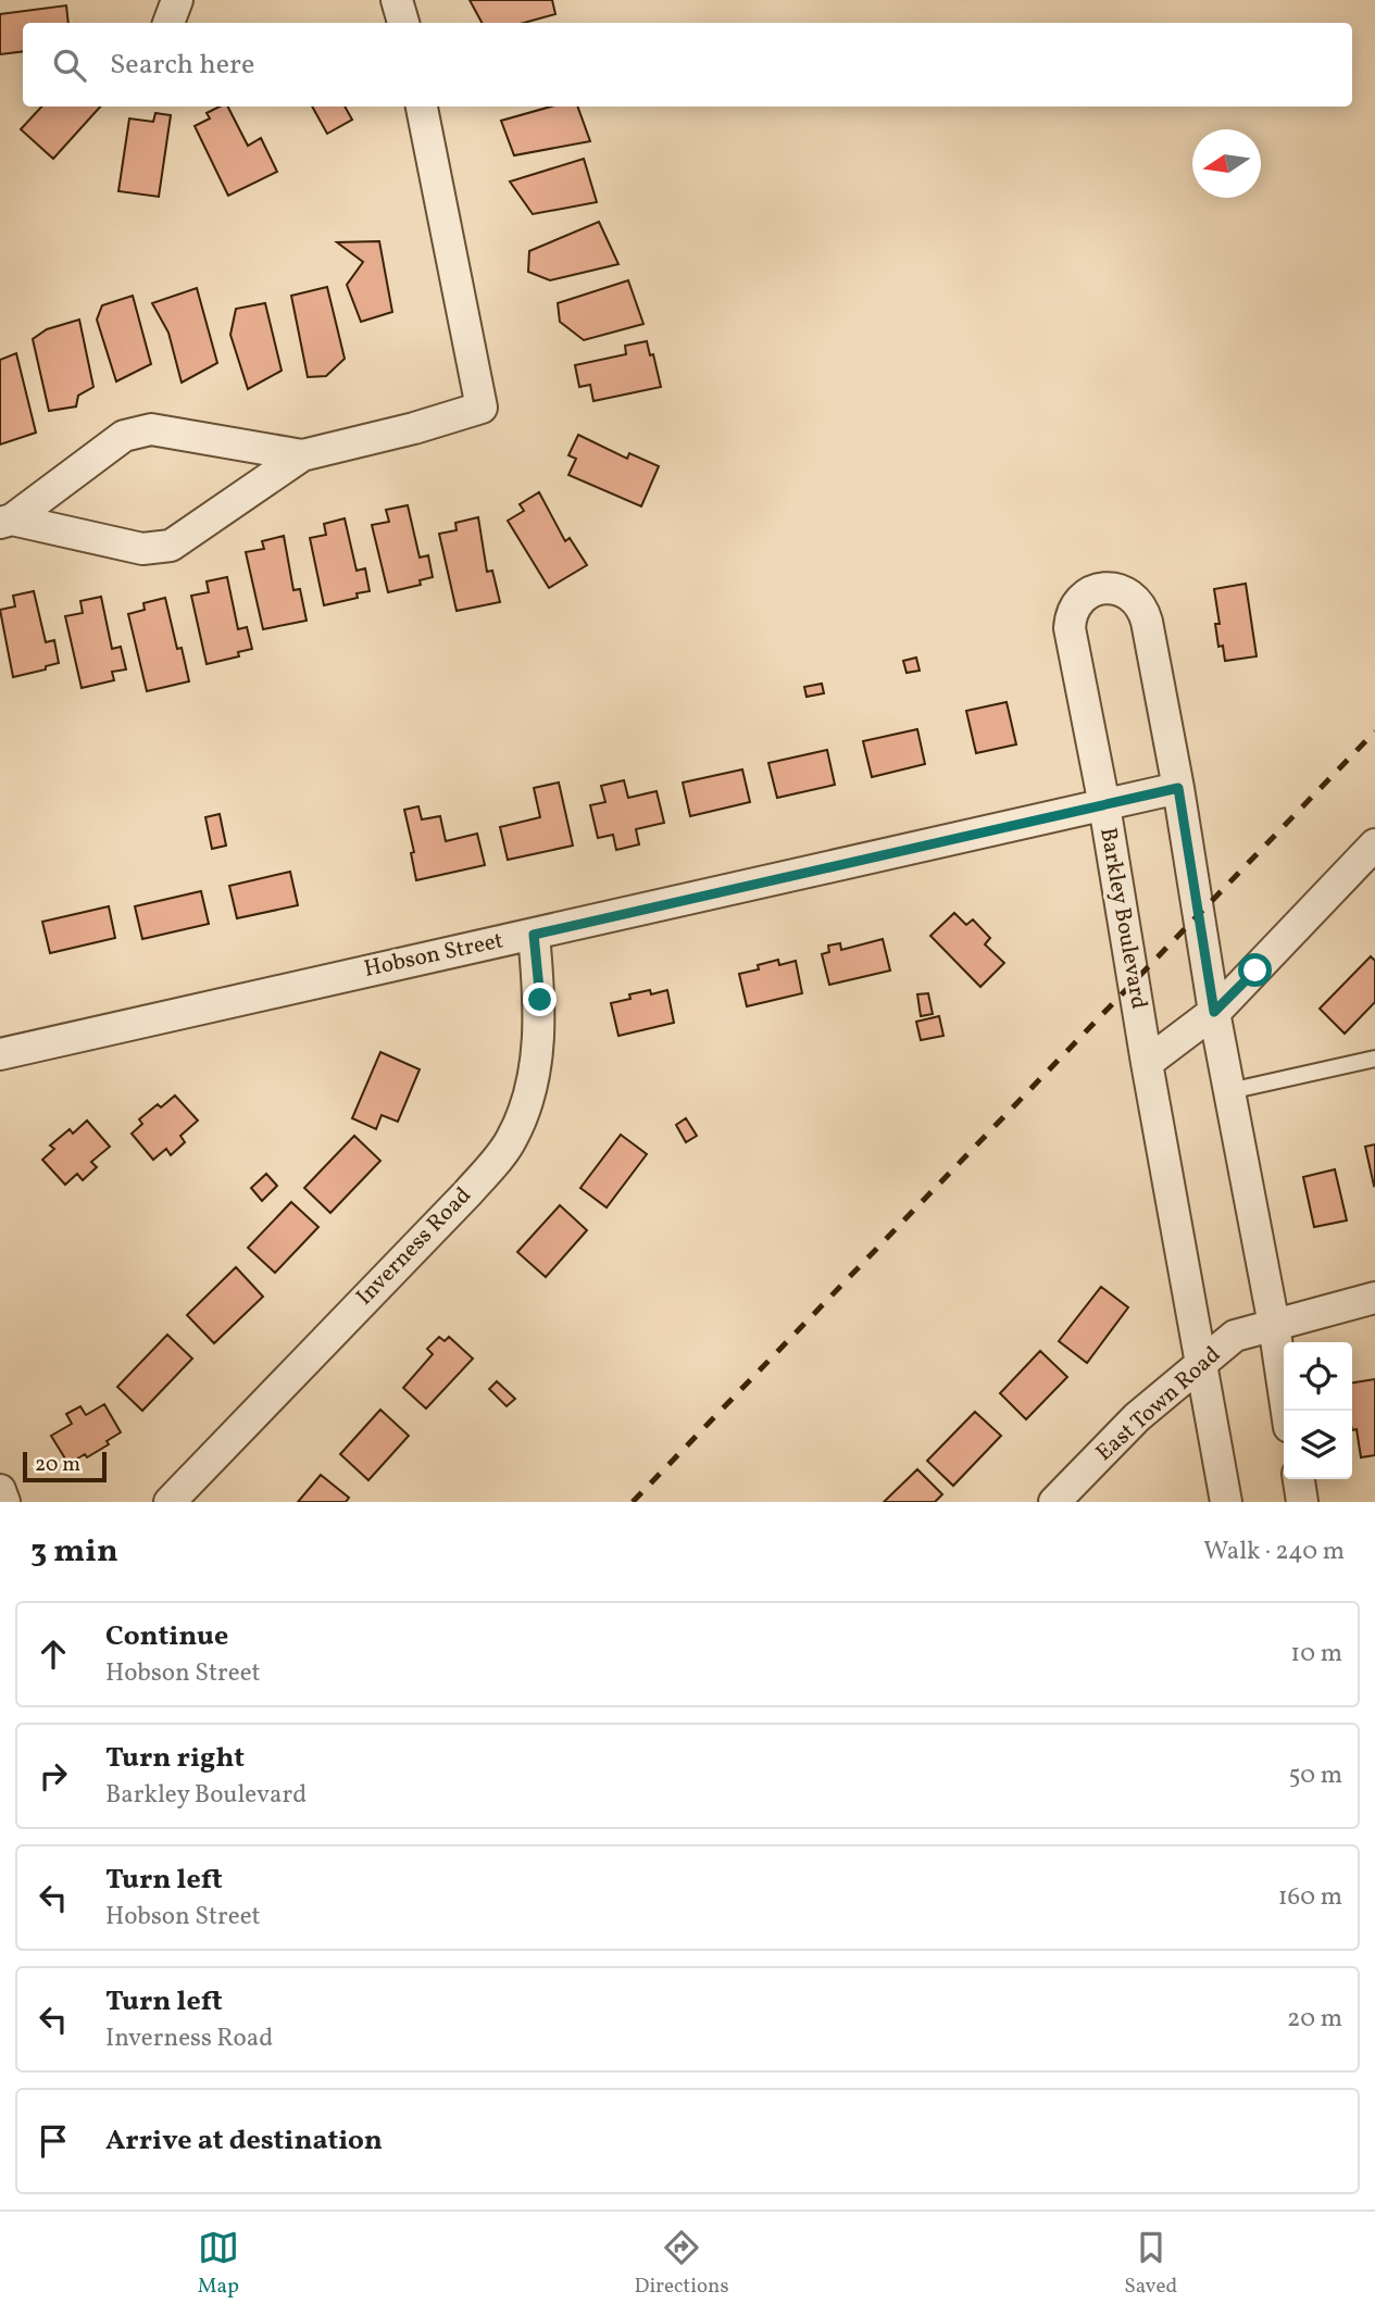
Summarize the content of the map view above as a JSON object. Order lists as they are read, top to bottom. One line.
{"streets":{"street":["Barkley Boulevard","Hobson Street","Inverness Road","East Town Road"]},"crossings":[["Barkley Boulevard","Hobson Street"],["Barkley Boulevard","East Town Road"],["Hobson Street","Inverness Road"]],"scale_bar":"20 m","north":"left","page":{"search":"Search here","scale":"20 m","heading":["3 min","Walk · 240 m"],"list":[["Continue","Hobson Street","10 m"],["Turn right","Barkley Boulevard","50 m"],["Turn left","Hobson Street","160 m"],["Turn left","Inverness Road","20 m"],"Arrive at destination"],"nav":["Map","Directions","Saved"]}}
